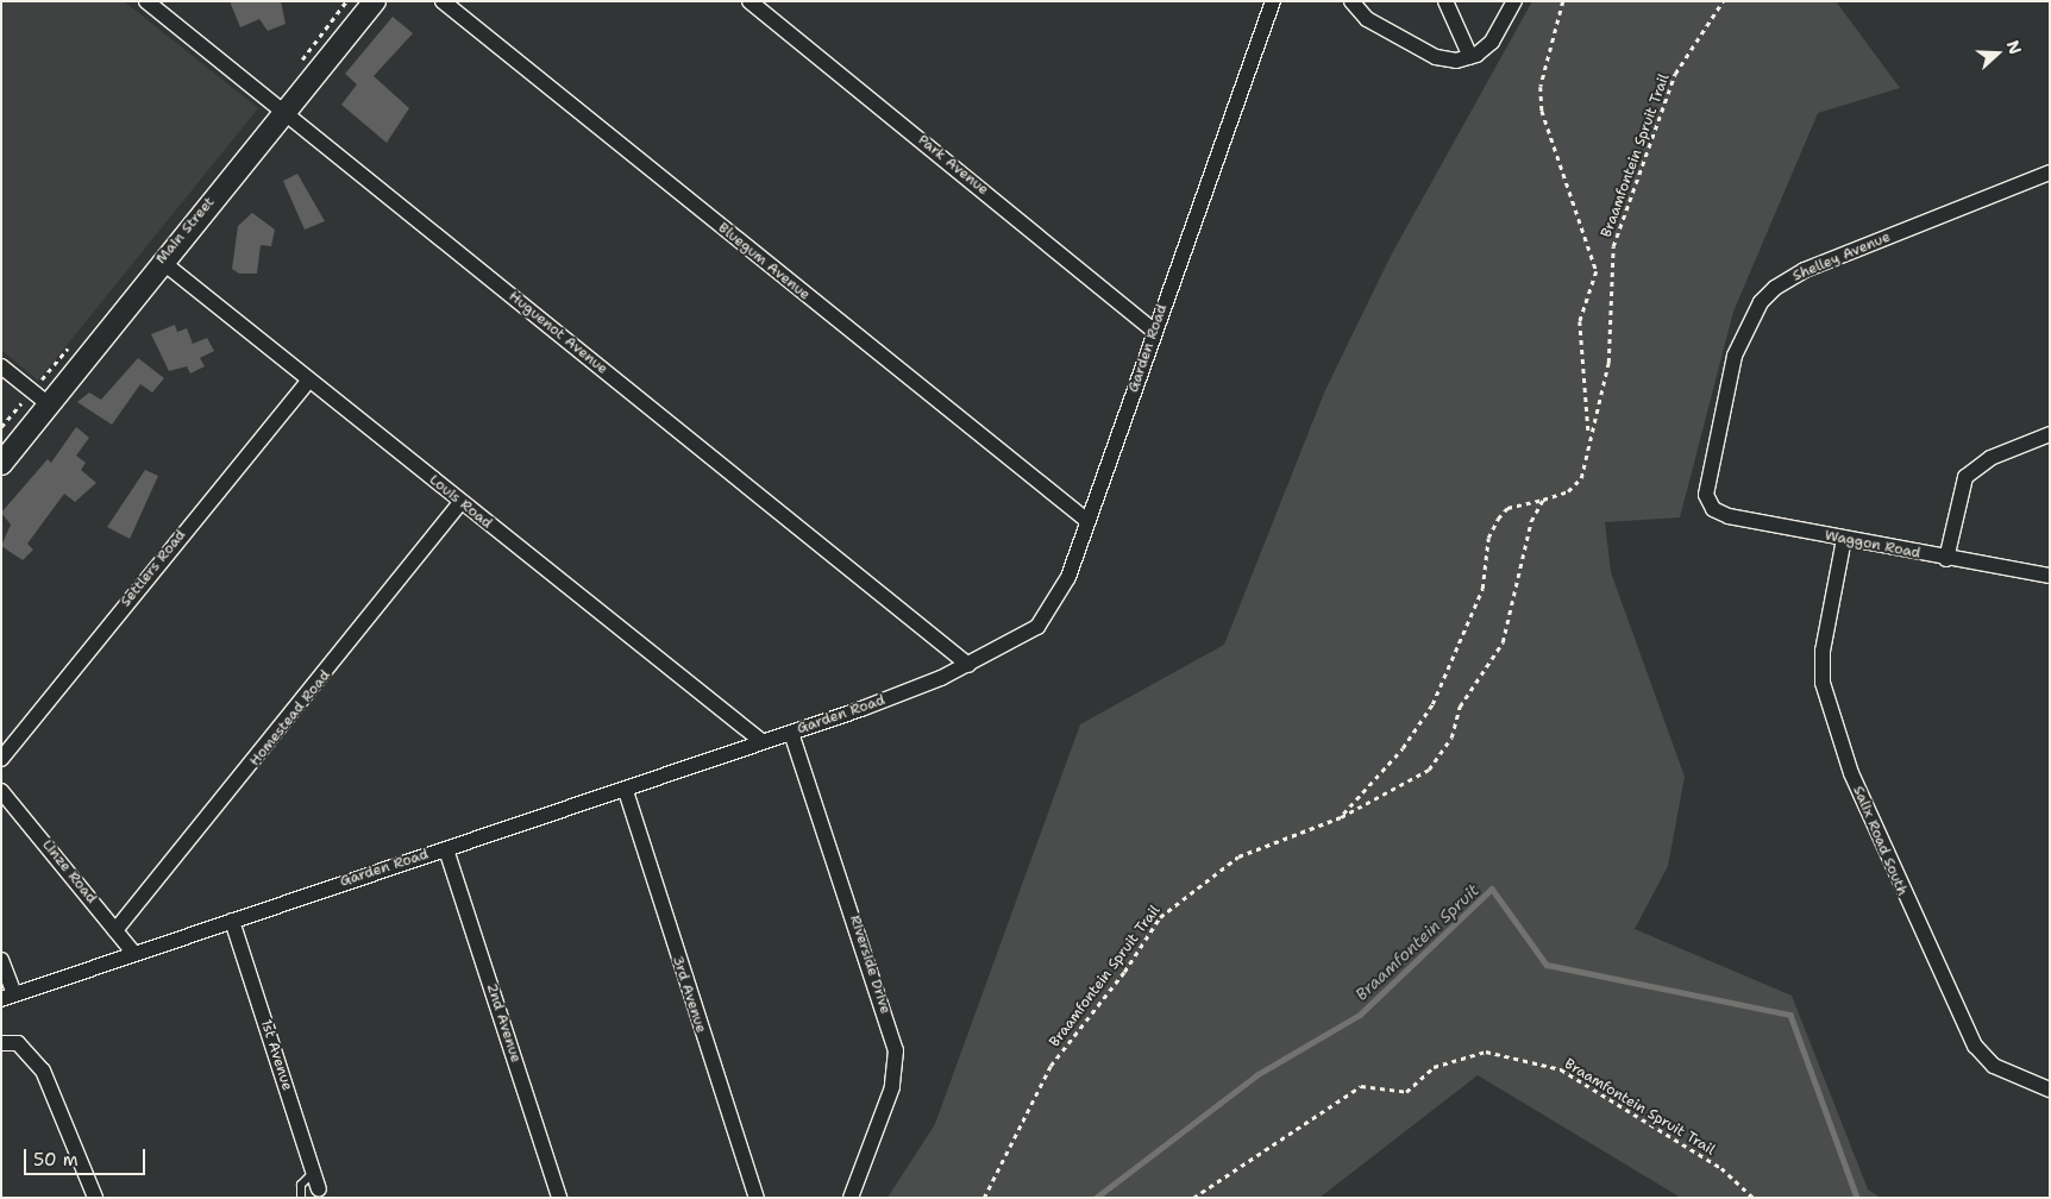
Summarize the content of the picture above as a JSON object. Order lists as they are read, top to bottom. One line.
{"streets":{"street":["Park Avenue","Main Street","Shelley Avenue","Bluegum Avenue","Huguenot Avenue","Garden Road","Louis Road","Waggon Road","Settlers Road","Homestead Road","Salix Road South","Linze Road","Riverside Drive","3rd Avenue","2nd Avenue","1st Avenue"],"path":["Braamfontein Spruit Trail"]},"crossings":[["Park Avenue","Garden Road"],["Main Street","Huguenot Avenue"],["Main Street","Louis Road"],["Shelley Avenue","Waggon Road"],["Bluegum Avenue","Garden Road"],["Huguenot Avenue","Garden Road"],["Garden Road","Louis Road"],["Garden Road","Linze Road"],["Garden Road","Riverside Drive"],["Garden Road","3rd Avenue"],["Garden Road","2nd Avenue"],["Garden Road","1st Avenue"],["Louis Road","Settlers Road"],["Louis Road","Homestead Road"],["Waggon Road","Salix Road South"],["Homestead Road","Linze Road"]],"water":["Braamfontein Spruit"],"scale_bar":"50 m","north":"right"}
